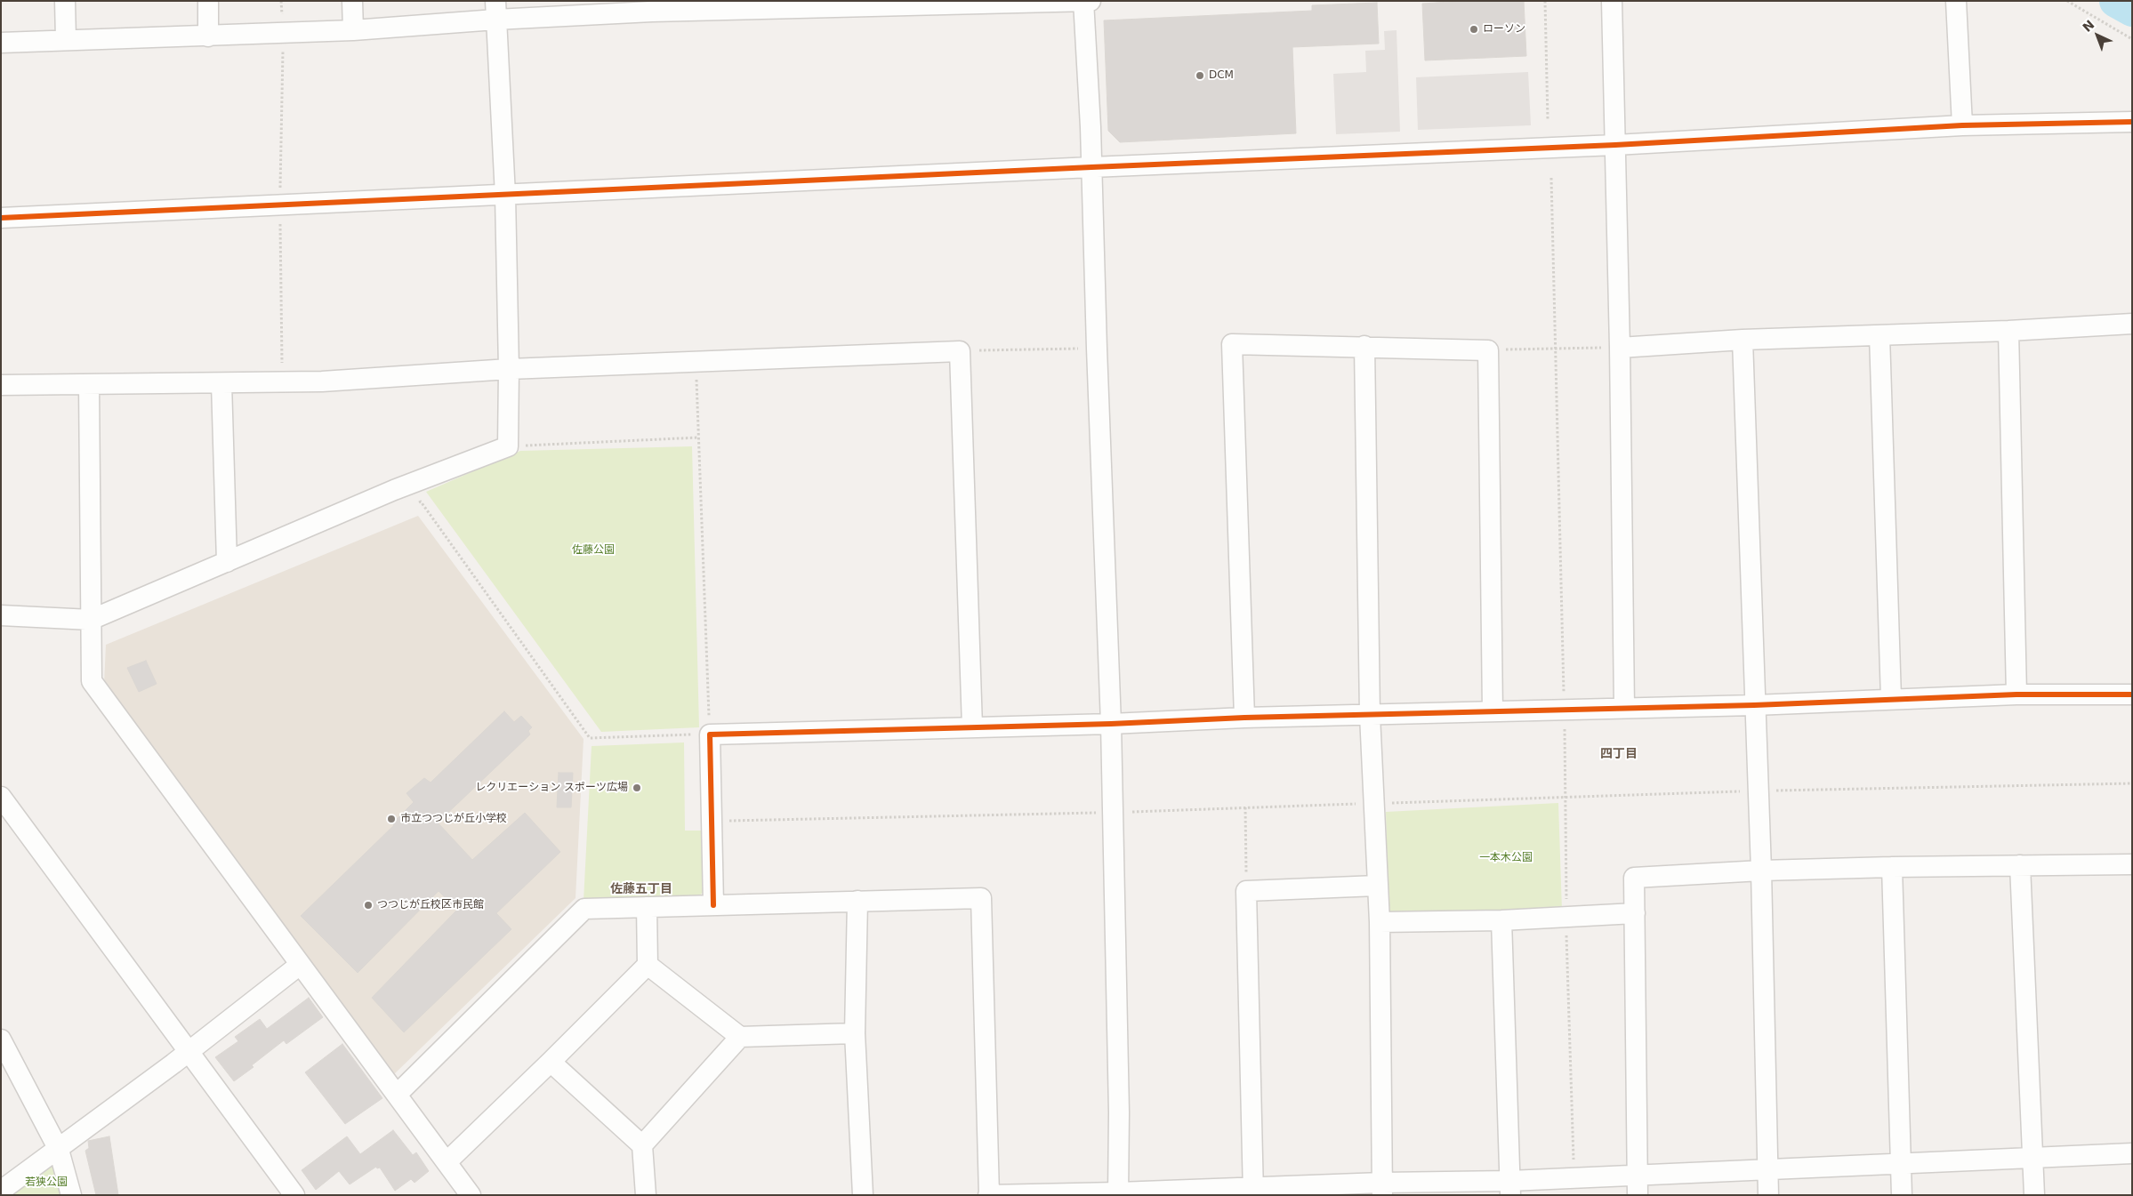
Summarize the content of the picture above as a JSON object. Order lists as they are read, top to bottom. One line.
{"districts":["四丁目","佐藤五丁目"],"parks":["佐藤公園","一本木公園","若狭公園"],"places":["ローソン","DCM","レクリエーション スポーツ広場","市立つつじが丘小学校","つつじが丘校区市民館"],"north":"top left"}
